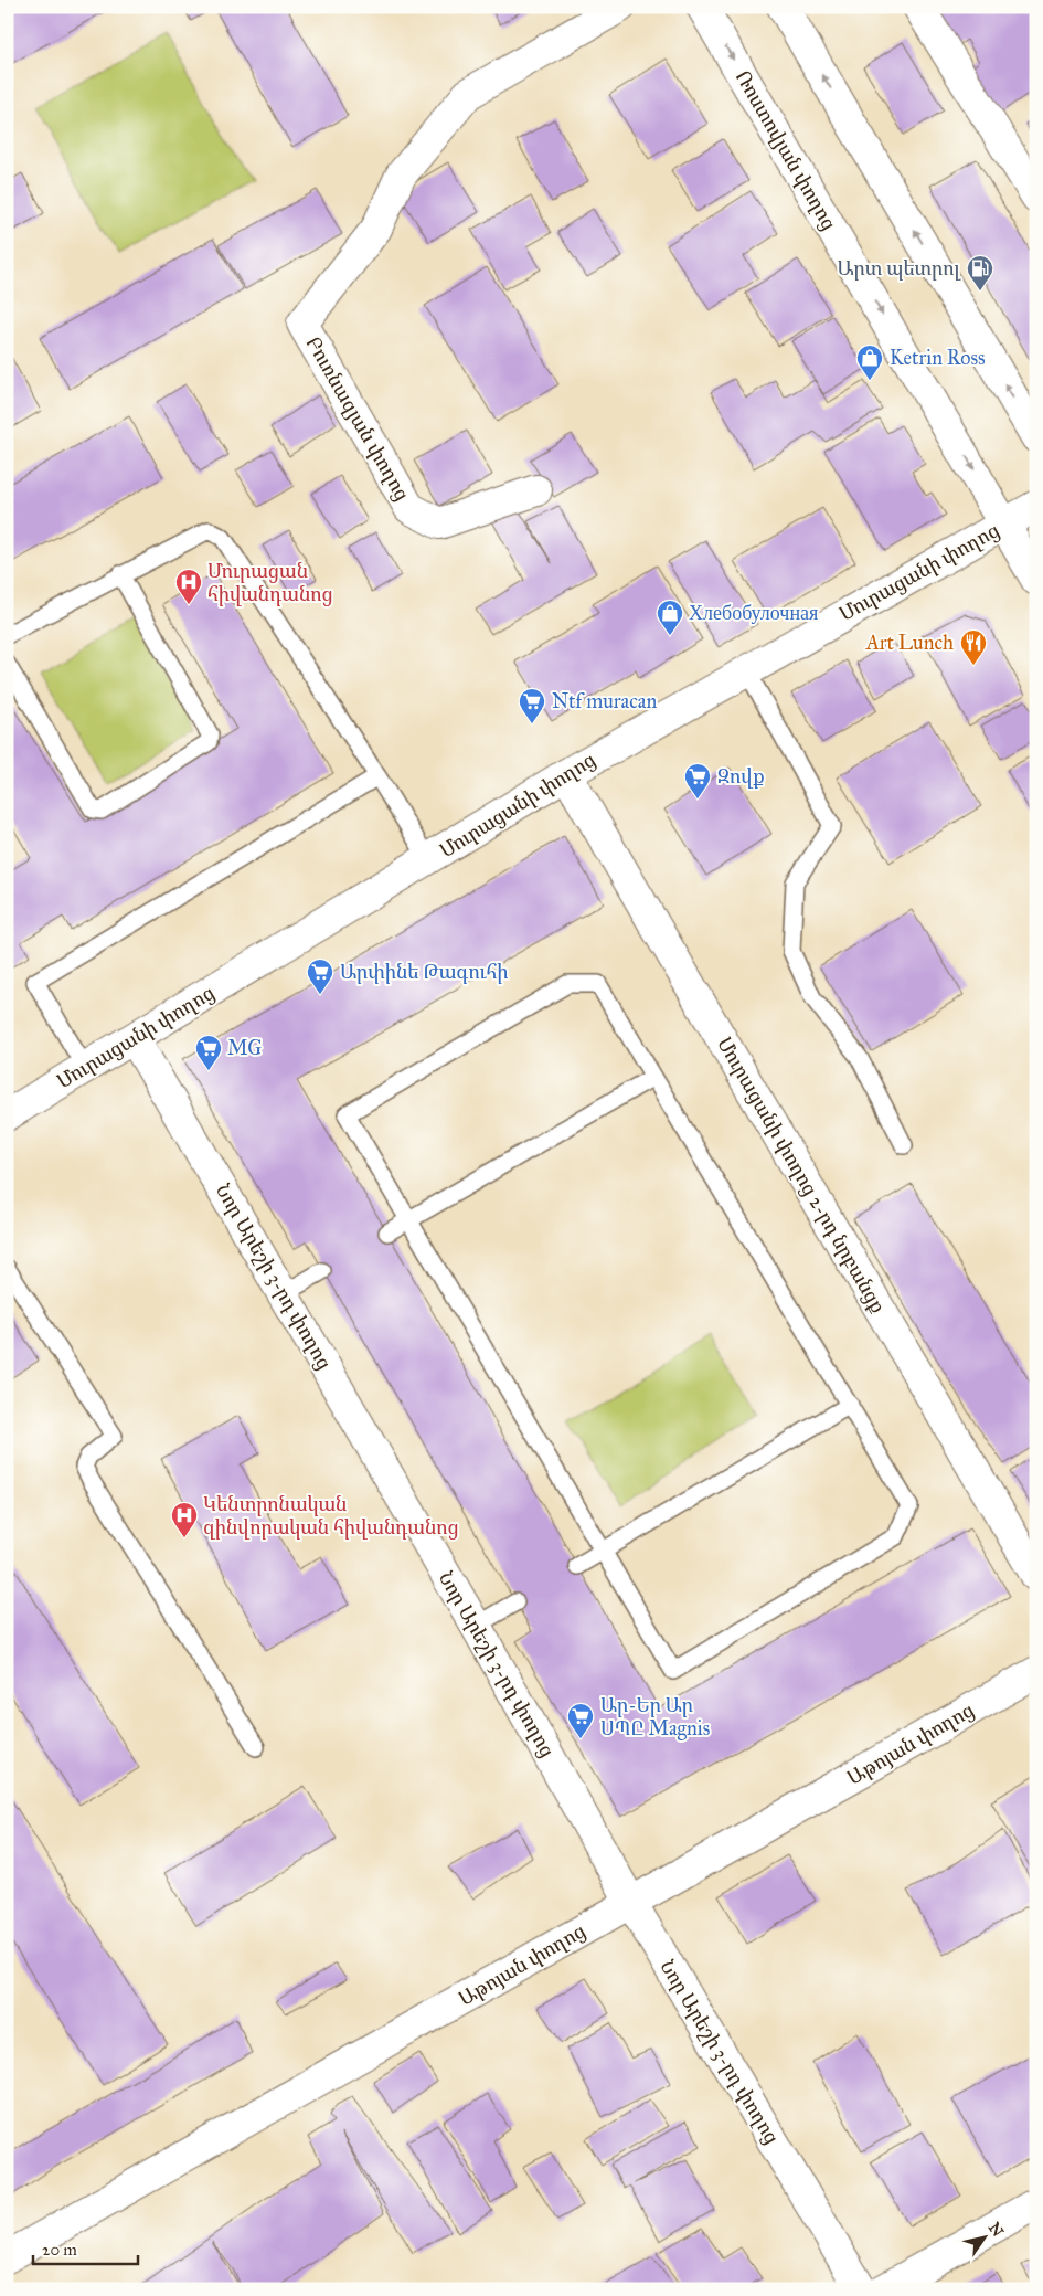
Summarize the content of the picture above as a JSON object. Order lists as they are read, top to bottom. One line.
{"streets":{"street":["Ռոստովյան փողոց","Բուռնազյան փողոց","Մուրացանի փողոց","Մուրացանի փողոց 2-րդ նրբանցք","Նոր Արեշի 3-րդ փողոց","Աթոյան փողոց"]},"crossings":[["Ռոստովյան փողոց","Մուրացանի փողոց"],["Մուրացանի փողոց","Մուրացանի փողոց 2-րդ նրբանցք"],["Մուրացանի փողոց","Նոր Արեշի 3-րդ փողոց"],["Նոր Արեշի 3-րդ փողոց","Աթոյան փողոց"]],"places":{"fuel station":["Արտ պետրոլ"],"shop":["Ketrin Ross","Хлебобулочная"],"hospital":["Մուրացան հիվանդանոց","Կենտրոնական զինվորական հիվանդանոց"],"restaurant":["Art Lunch"],"supermarket":["Ntf muracan","Զովք","Արփինե Թագուհի","MG","Ար-Եր Ար ՍՊԸ Magnis"]},"scale_bar":"20 m","north":"top right"}
